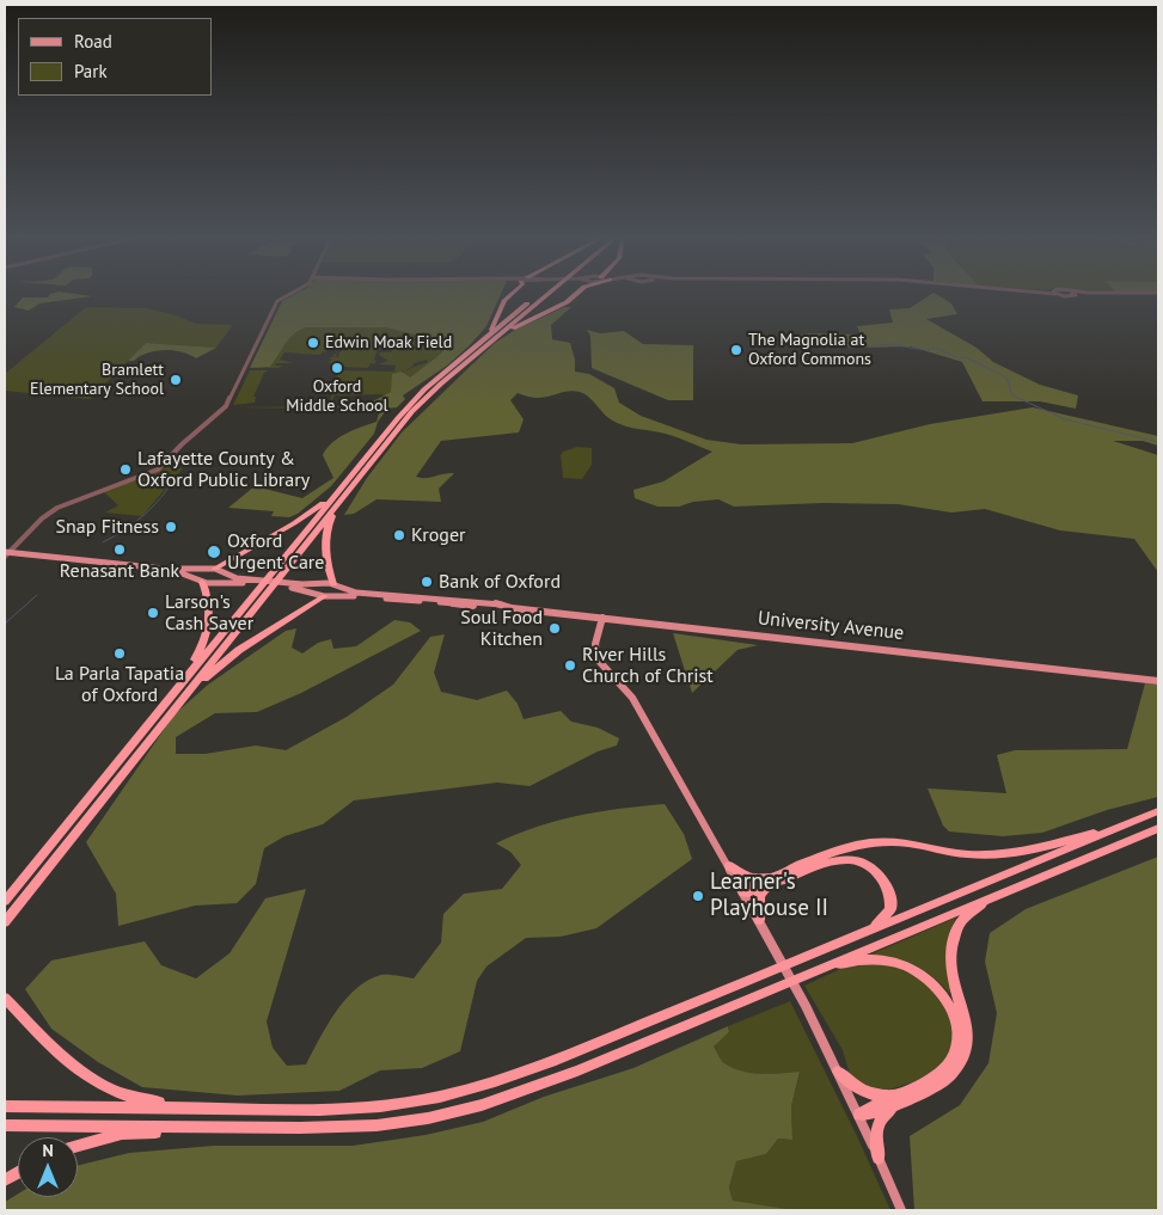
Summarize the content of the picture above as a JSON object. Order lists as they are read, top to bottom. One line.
{"streets":{"main road":["University Avenue"]},"places":["Edwin Moak Field","The Magnolia at Oxford Commons","Oxford Middle School","Bramlett Elementary School","Lafayette County & Oxford Public Library","Snap Fitness","Kroger","Renasant Bank","Oxford Urgent Care","Bank of Oxford","Larson's Cash Saver","Soul Food Kitchen","La Parla Tapatia of Oxford","River Hills Church of Christ","Learner's Playhouse II"],"legend":["Road","Park"],"north":"top"}
